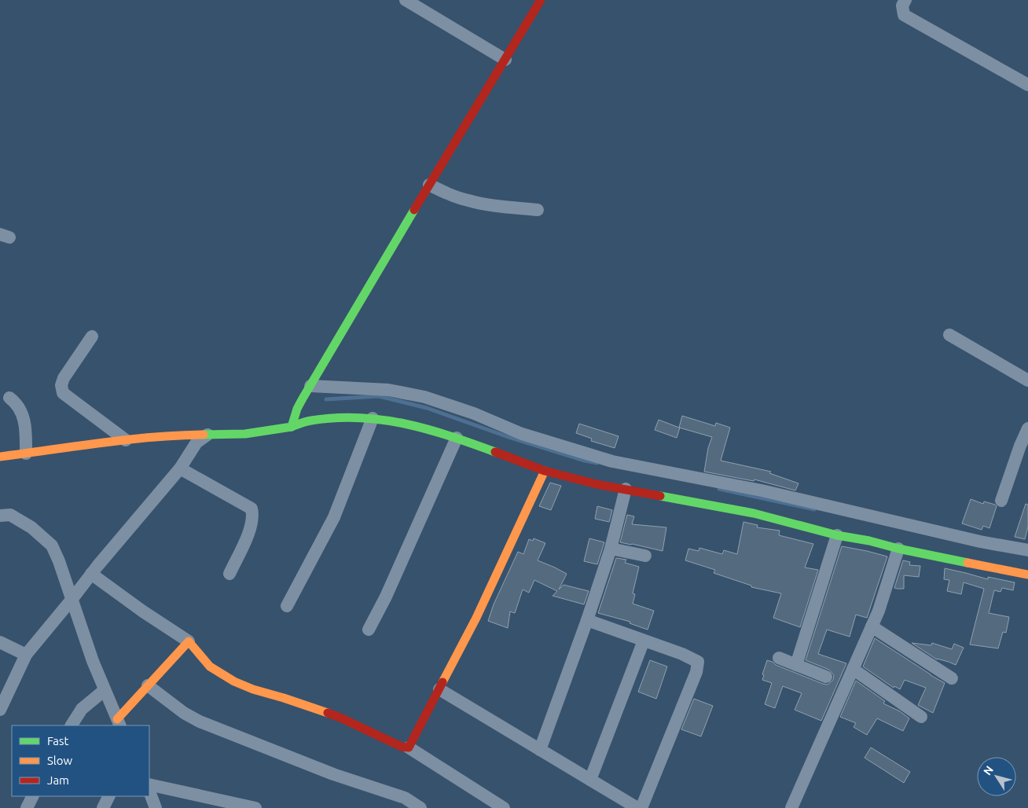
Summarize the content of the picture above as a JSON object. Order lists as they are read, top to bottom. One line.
{"legend":["Fast","Slow","Jam"],"north":"top left"}
